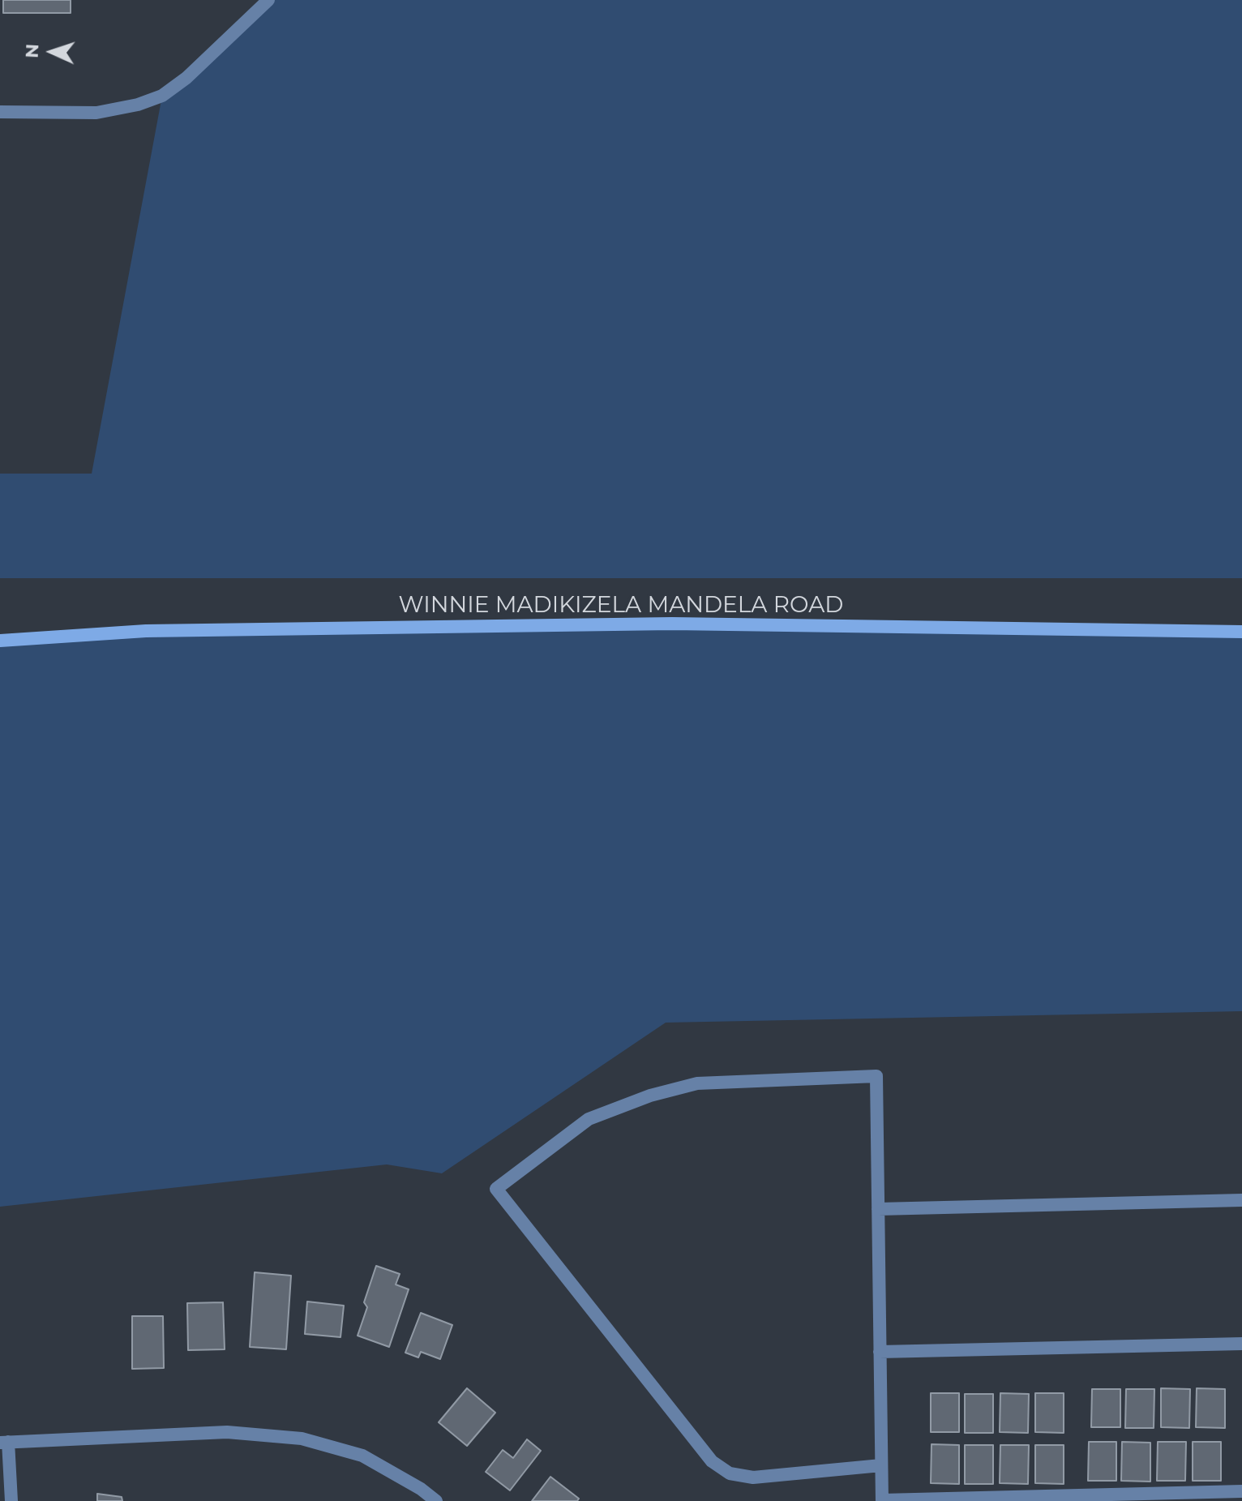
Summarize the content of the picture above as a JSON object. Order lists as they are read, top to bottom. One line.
{"streets":{"main road":["WINNIE MADIKIZELA MANDELA ROAD"]},"north":"left"}
